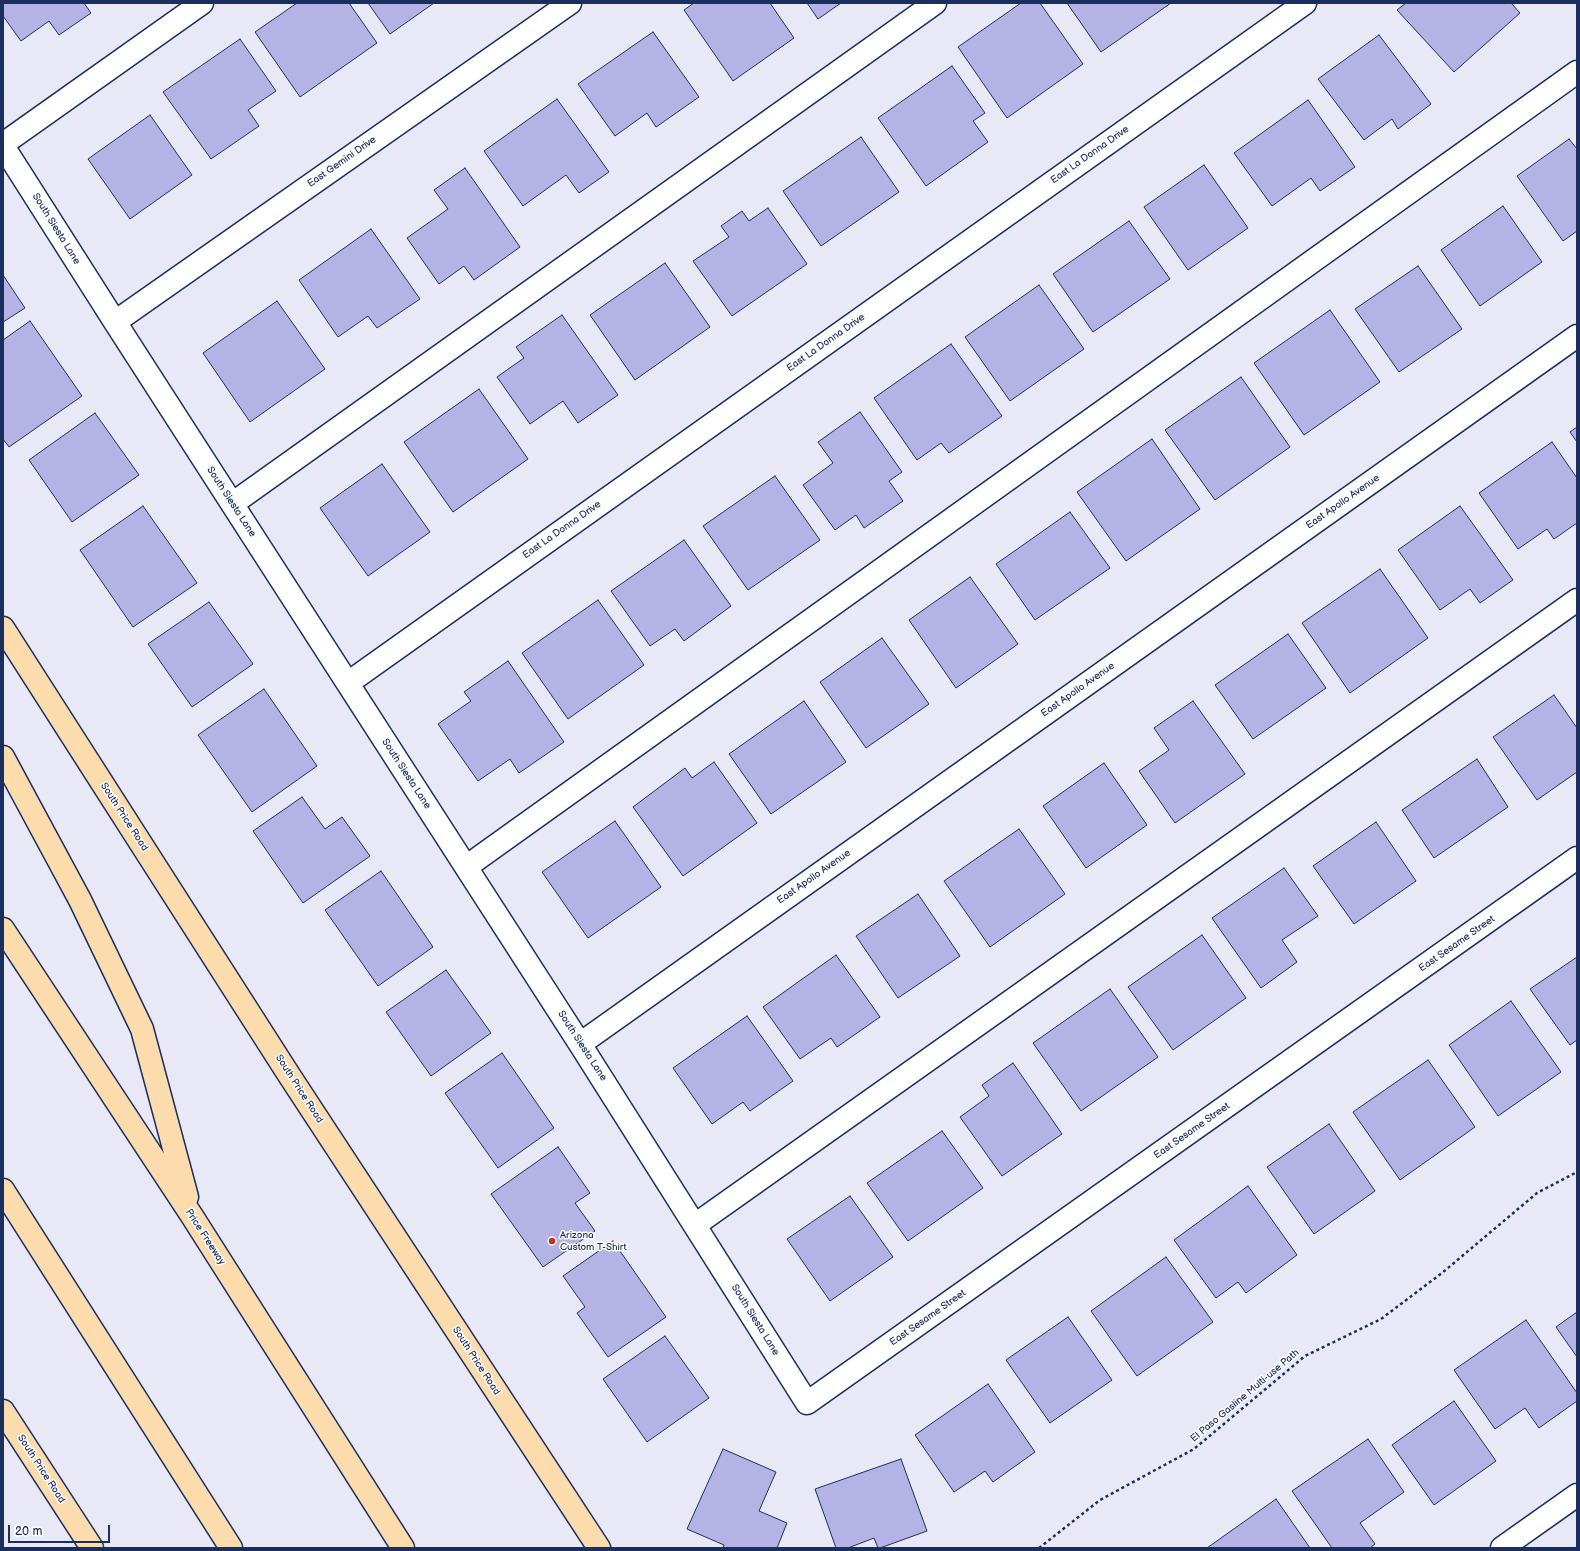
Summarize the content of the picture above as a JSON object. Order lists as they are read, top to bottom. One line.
{"streets":{"main road":["South Price Road","Price Freeway"],"street":["East La Donna Drive","East Gemini Drive","South Siesta Lane","East Apollo Avenue","East Sesame Street"],"path":["El Paso Gasline Multi-use Path"]},"crossings":[["East La Donna Drive","South Siesta Lane"],["East Gemini Drive","South Siesta Lane"],["South Siesta Lane","East Apollo Avenue"],["South Siesta Lane","East Sesame Street"]],"places":["Arizona Custom T-Shirt"],"scale_bar":"20 m"}
